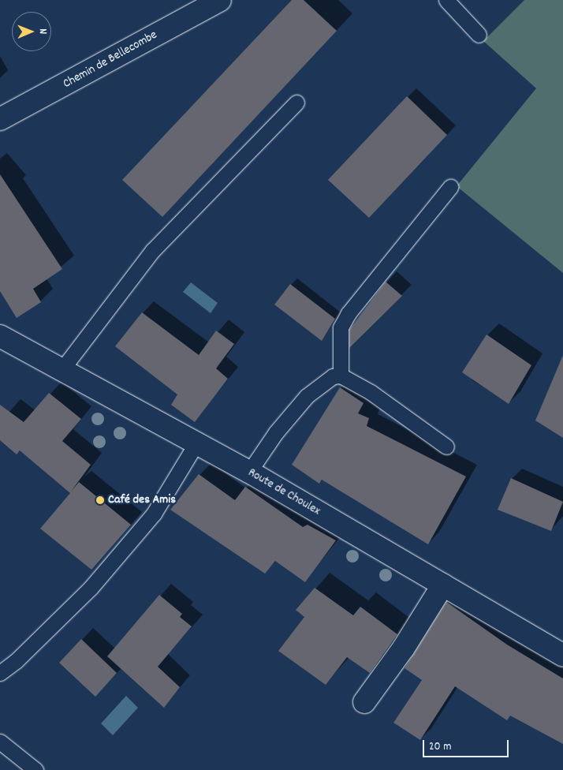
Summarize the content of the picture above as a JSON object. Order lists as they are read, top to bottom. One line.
{"streets":{"street":["Chemin de Bellecombe","Route de Choulex"]},"places":["Café des Amis"],"scale_bar":"20 m","north":"right"}
